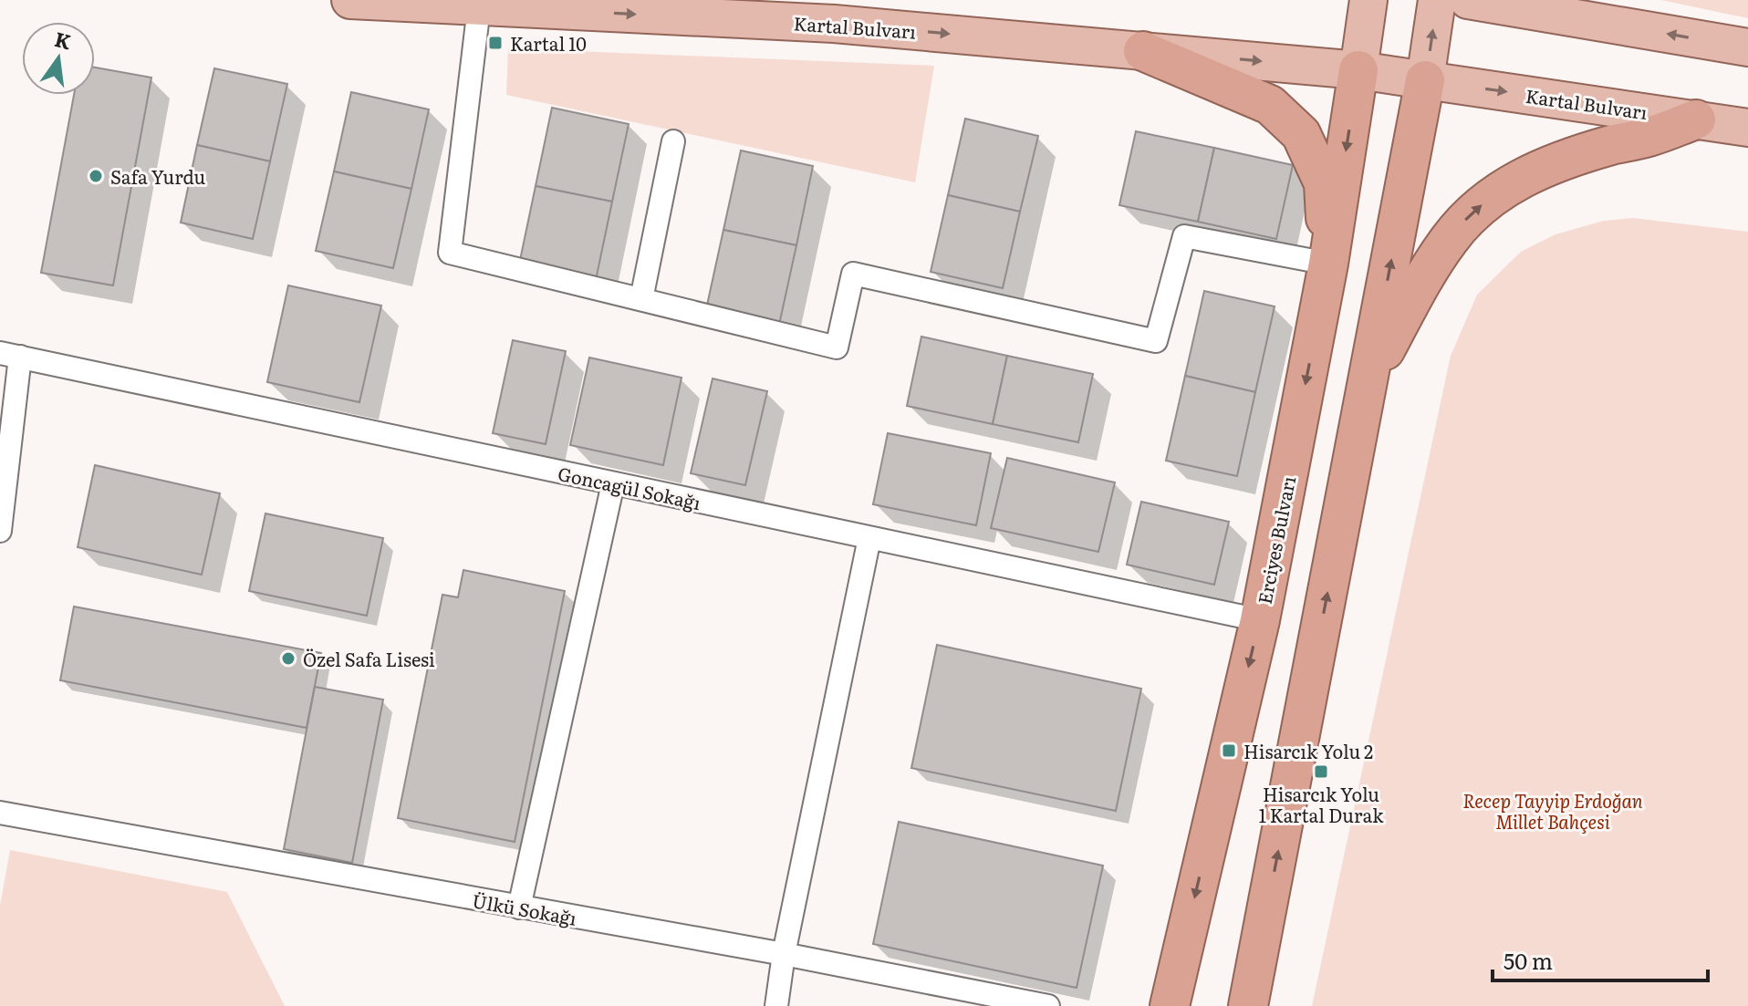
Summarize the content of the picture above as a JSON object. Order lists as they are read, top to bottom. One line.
{"streets":{"highway":["Erciyes Bulvarı"],"main road":["Kartal Bulvarı"],"street":["Goncagül Sokağı","Ülkü Sokağı"]},"crossings":[["Kartal Bulvarı","Erciyes Bulvarı"],["Goncagül Sokağı","Erciyes Bulvarı"]],"one_way":["Kartal Bulvarı"],"parks":["Recep Tayyip Erdoğan Millet Bahçesi"],"places":{"transit":["Kartal 10","Hisarcık Yolu 2","Hisarcık Yolu 1 Kartal Durak"],"other":["Safa Yurdu","Özel Safa Lisesi"]},"scale_bar":"50 m","north":"top"}
